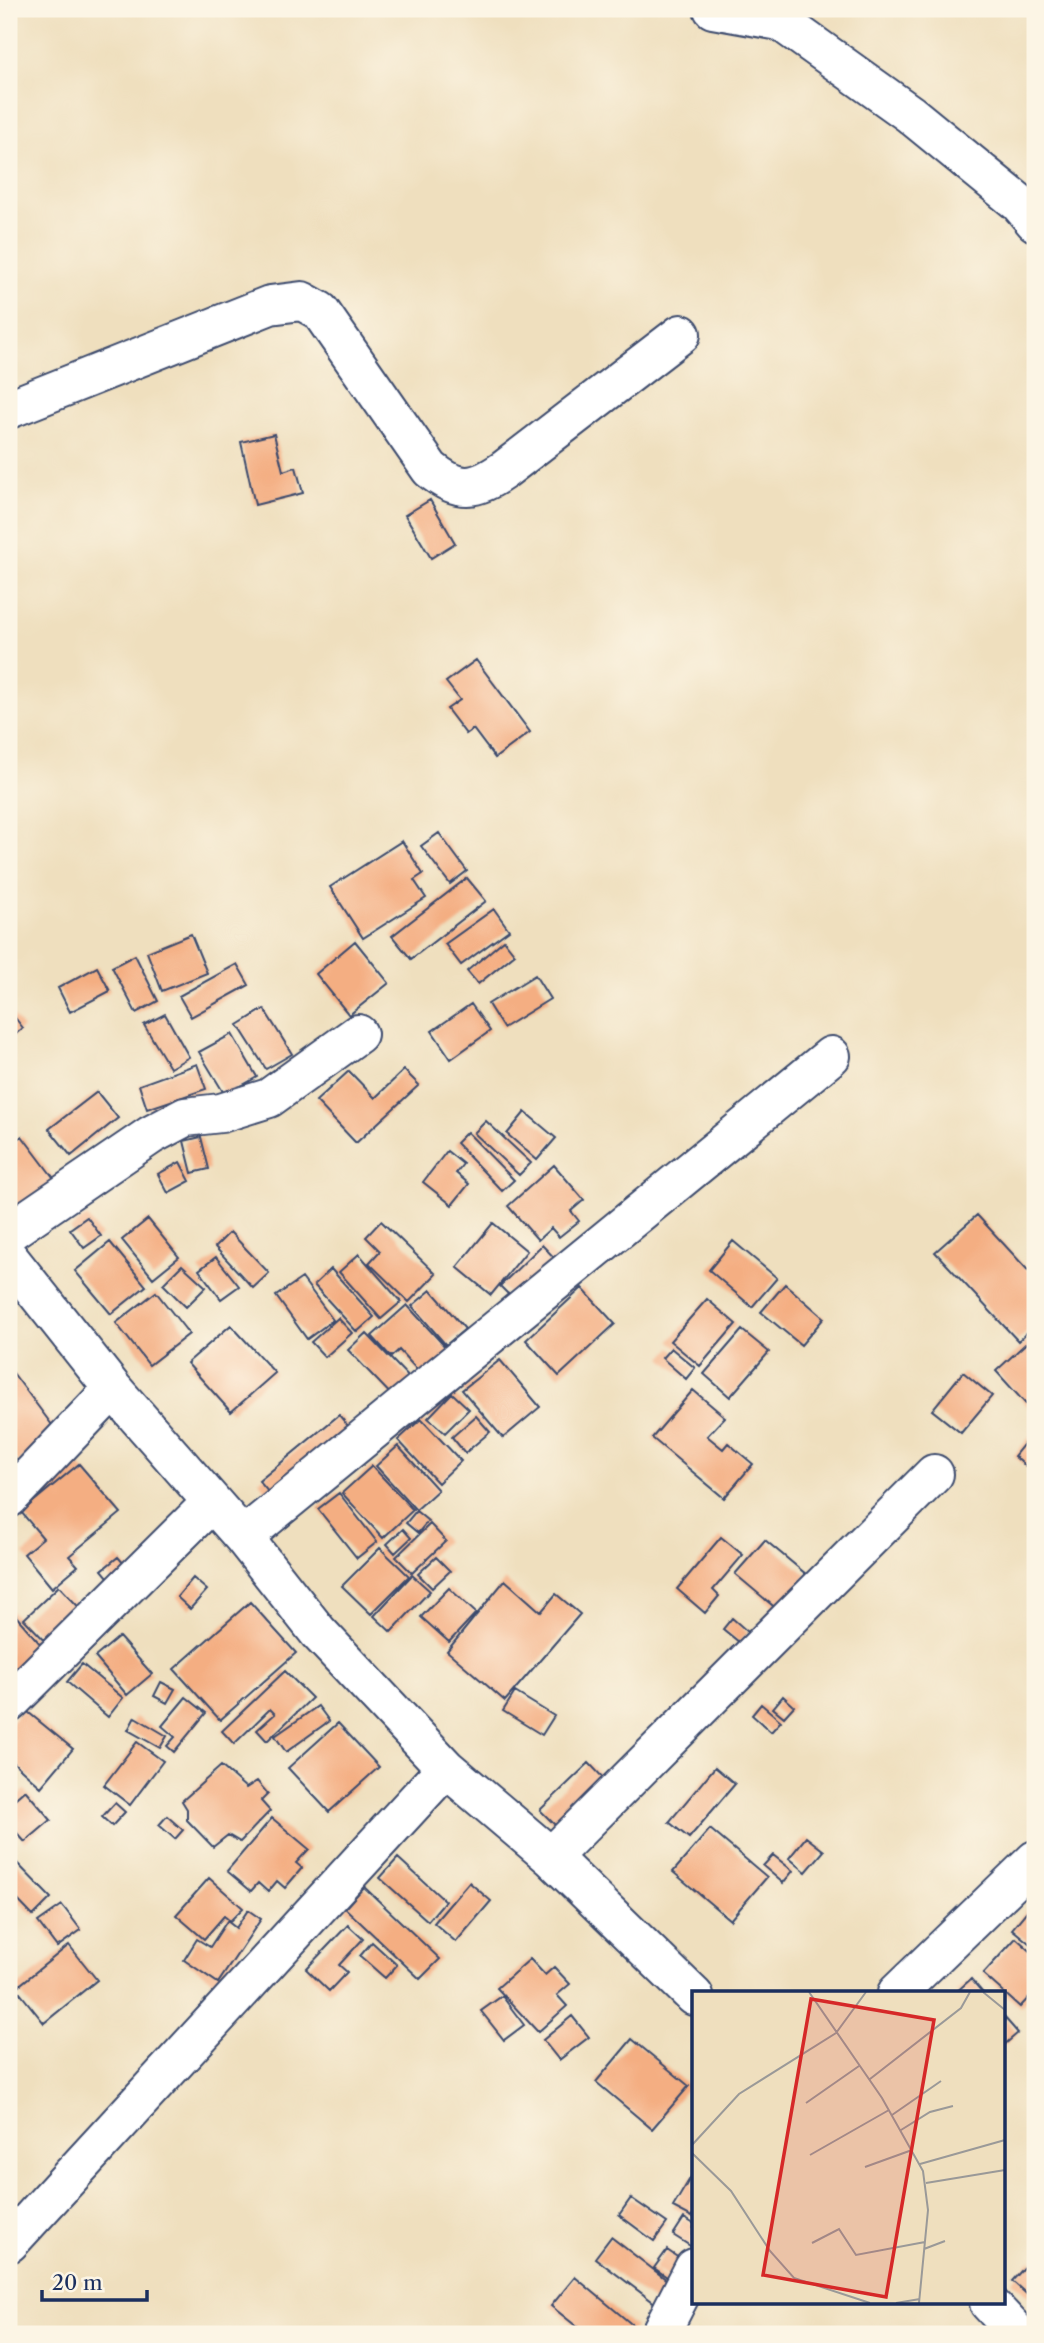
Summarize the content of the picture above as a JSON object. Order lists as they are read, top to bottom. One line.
{"scale_bar":"20 m"}
